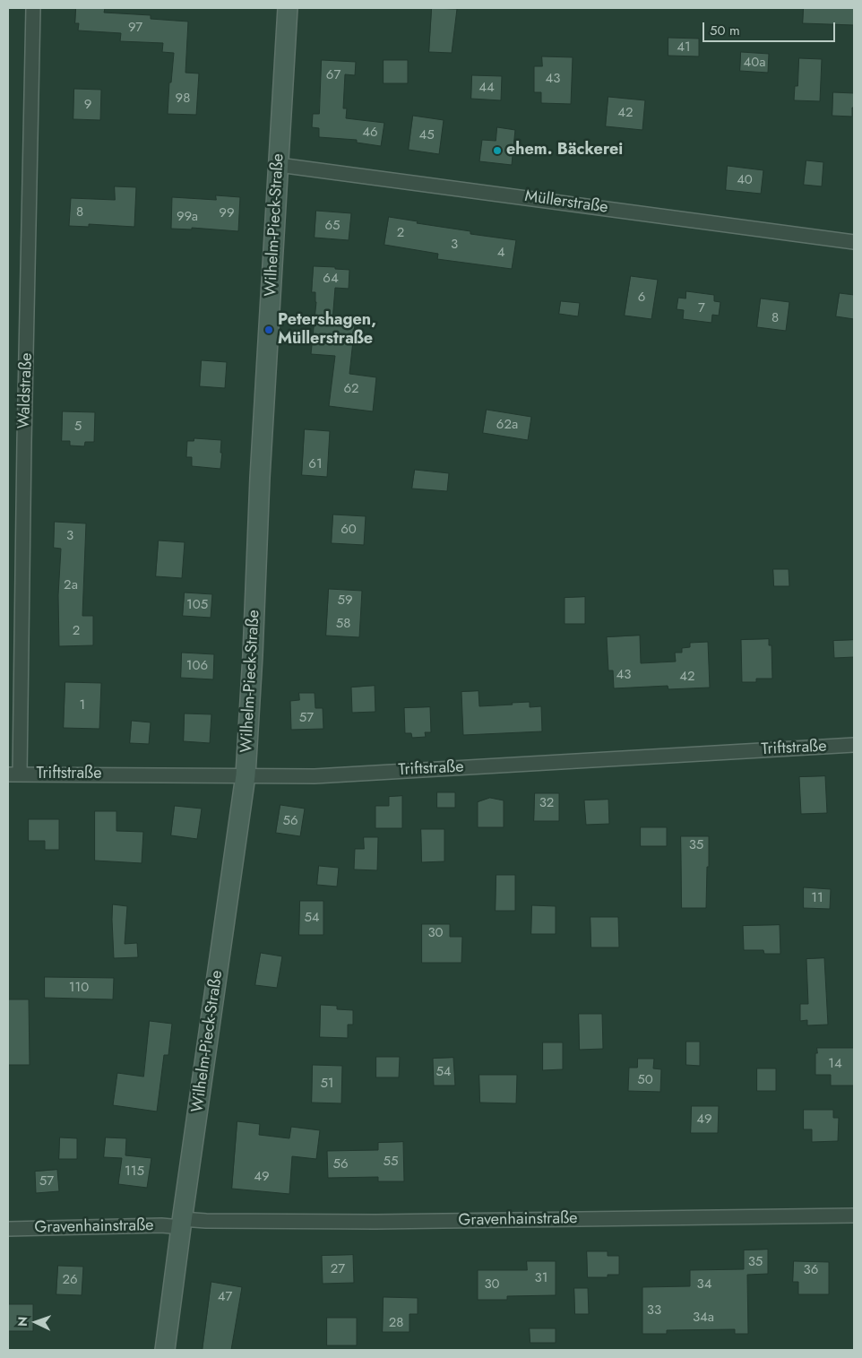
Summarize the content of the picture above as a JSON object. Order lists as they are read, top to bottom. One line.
{"streets":{"street":["Müllerstraße","Wilhelm-Pieck-Straße","Waldstraße","Triftstraße","Gravenhainstraße"]},"crossings":[["Müllerstraße","Wilhelm-Pieck-Straße"],["Wilhelm-Pieck-Straße","Triftstraße"],["Wilhelm-Pieck-Straße","Gravenhainstraße"],["Waldstraße","Triftstraße"]],"places":["ehem. Bäckerei","Petershagen, Müllerstraße"],"house_numbers":["97","41","40a","67","43","44","98","9","42","46","45","40","8","99","99a","65","2","3","4","64","6","7","8","62","62a","5","61","60","3","2a","59","105","58","2","106","43","42","1","57","32","56","35","11","54","30","110","14","54","50","51","49","55","56","115","49","57","35","27","36","31","26","30","34","47","33","34a","28"],"scale_bar":"50 m","north":"left"}
